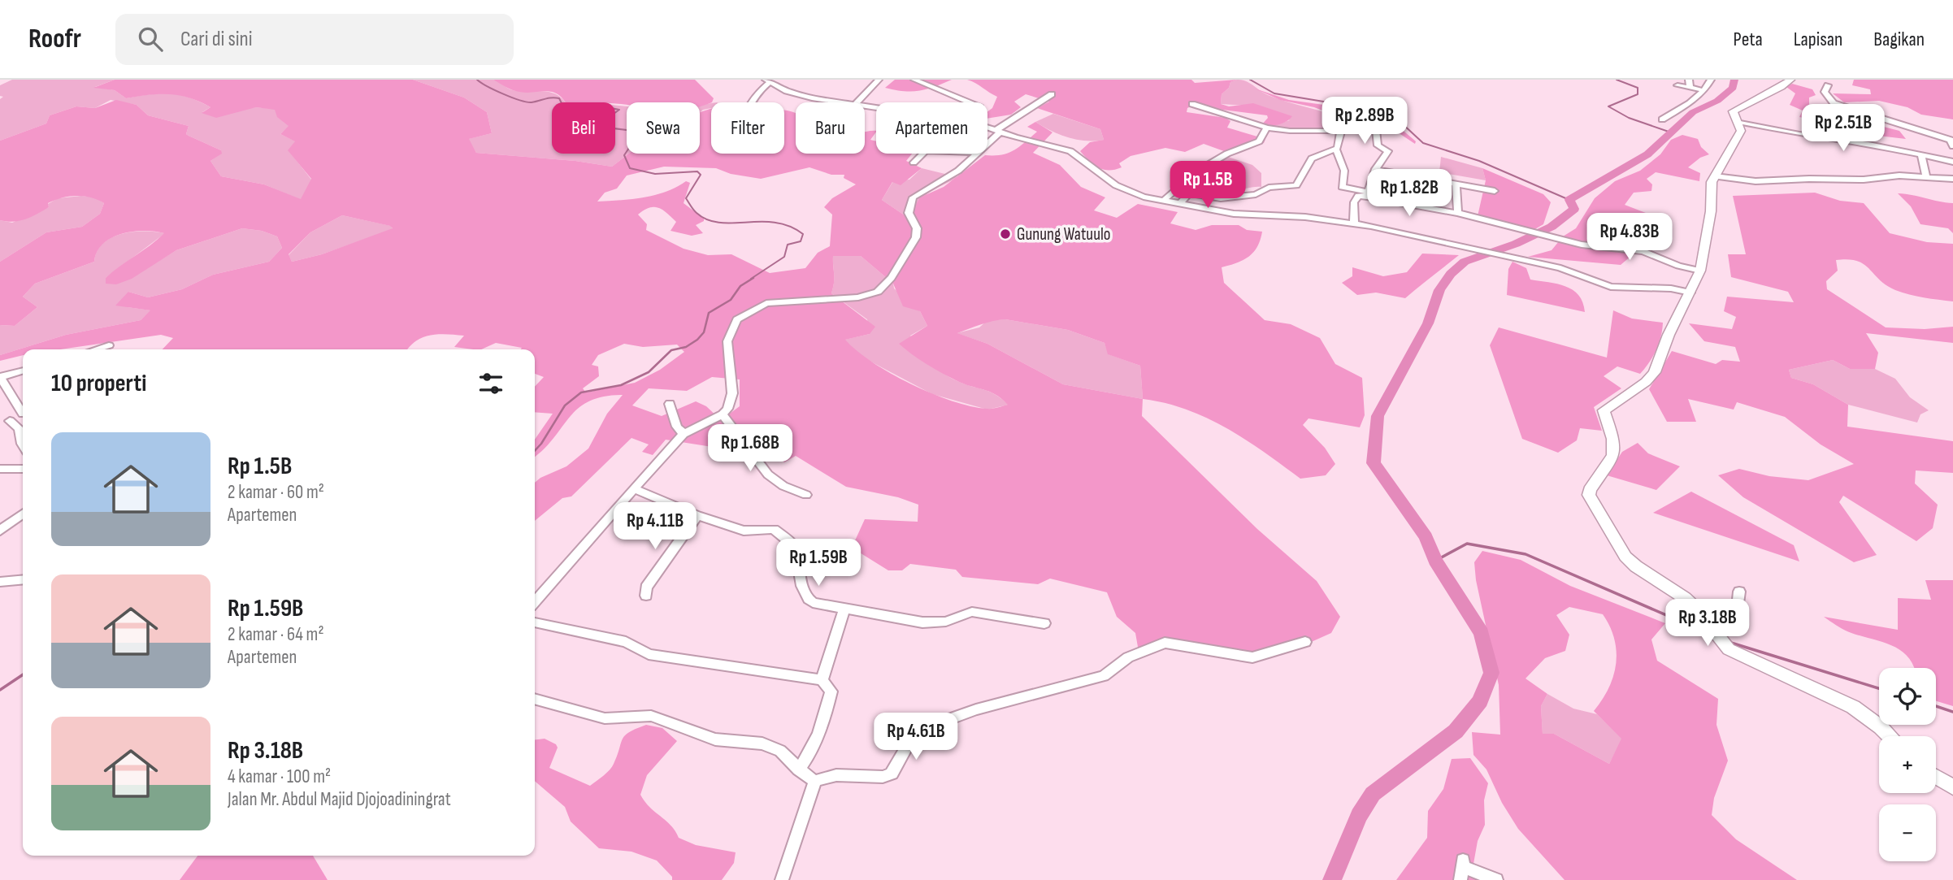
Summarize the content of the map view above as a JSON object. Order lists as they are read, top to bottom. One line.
{"places":["Gunung Watuulo"],"page":{"header":"Roofr","search":"Cari di sini","nav":["Peta","Lapisan","Bagikan"],"price":["Rp 2.89B","Rp 2.51B","Rp 1.5B","Rp 1.82B","Rp 4.83B","Rp 1.68B","Rp 4.11B","Rp 1.59B","Rp 3.18B","Rp 4.61B"],"chip":["Beli","Sewa","Filter","Baru","Apartemen"],"heading":"10 properti","list":[{"name":"Rp 1.5B","note":"2 kamar · 60 m² · Apartemen"},{"name":"Rp 1.59B","note":"2 kamar · 64 m² · Apartemen"},{"name":"Rp 3.18B","note":"4 kamar · 100 m² · Jalan Mr. Abdul Majid Djojoadiningrat"}],"map_buttons":["+","−"]}}
